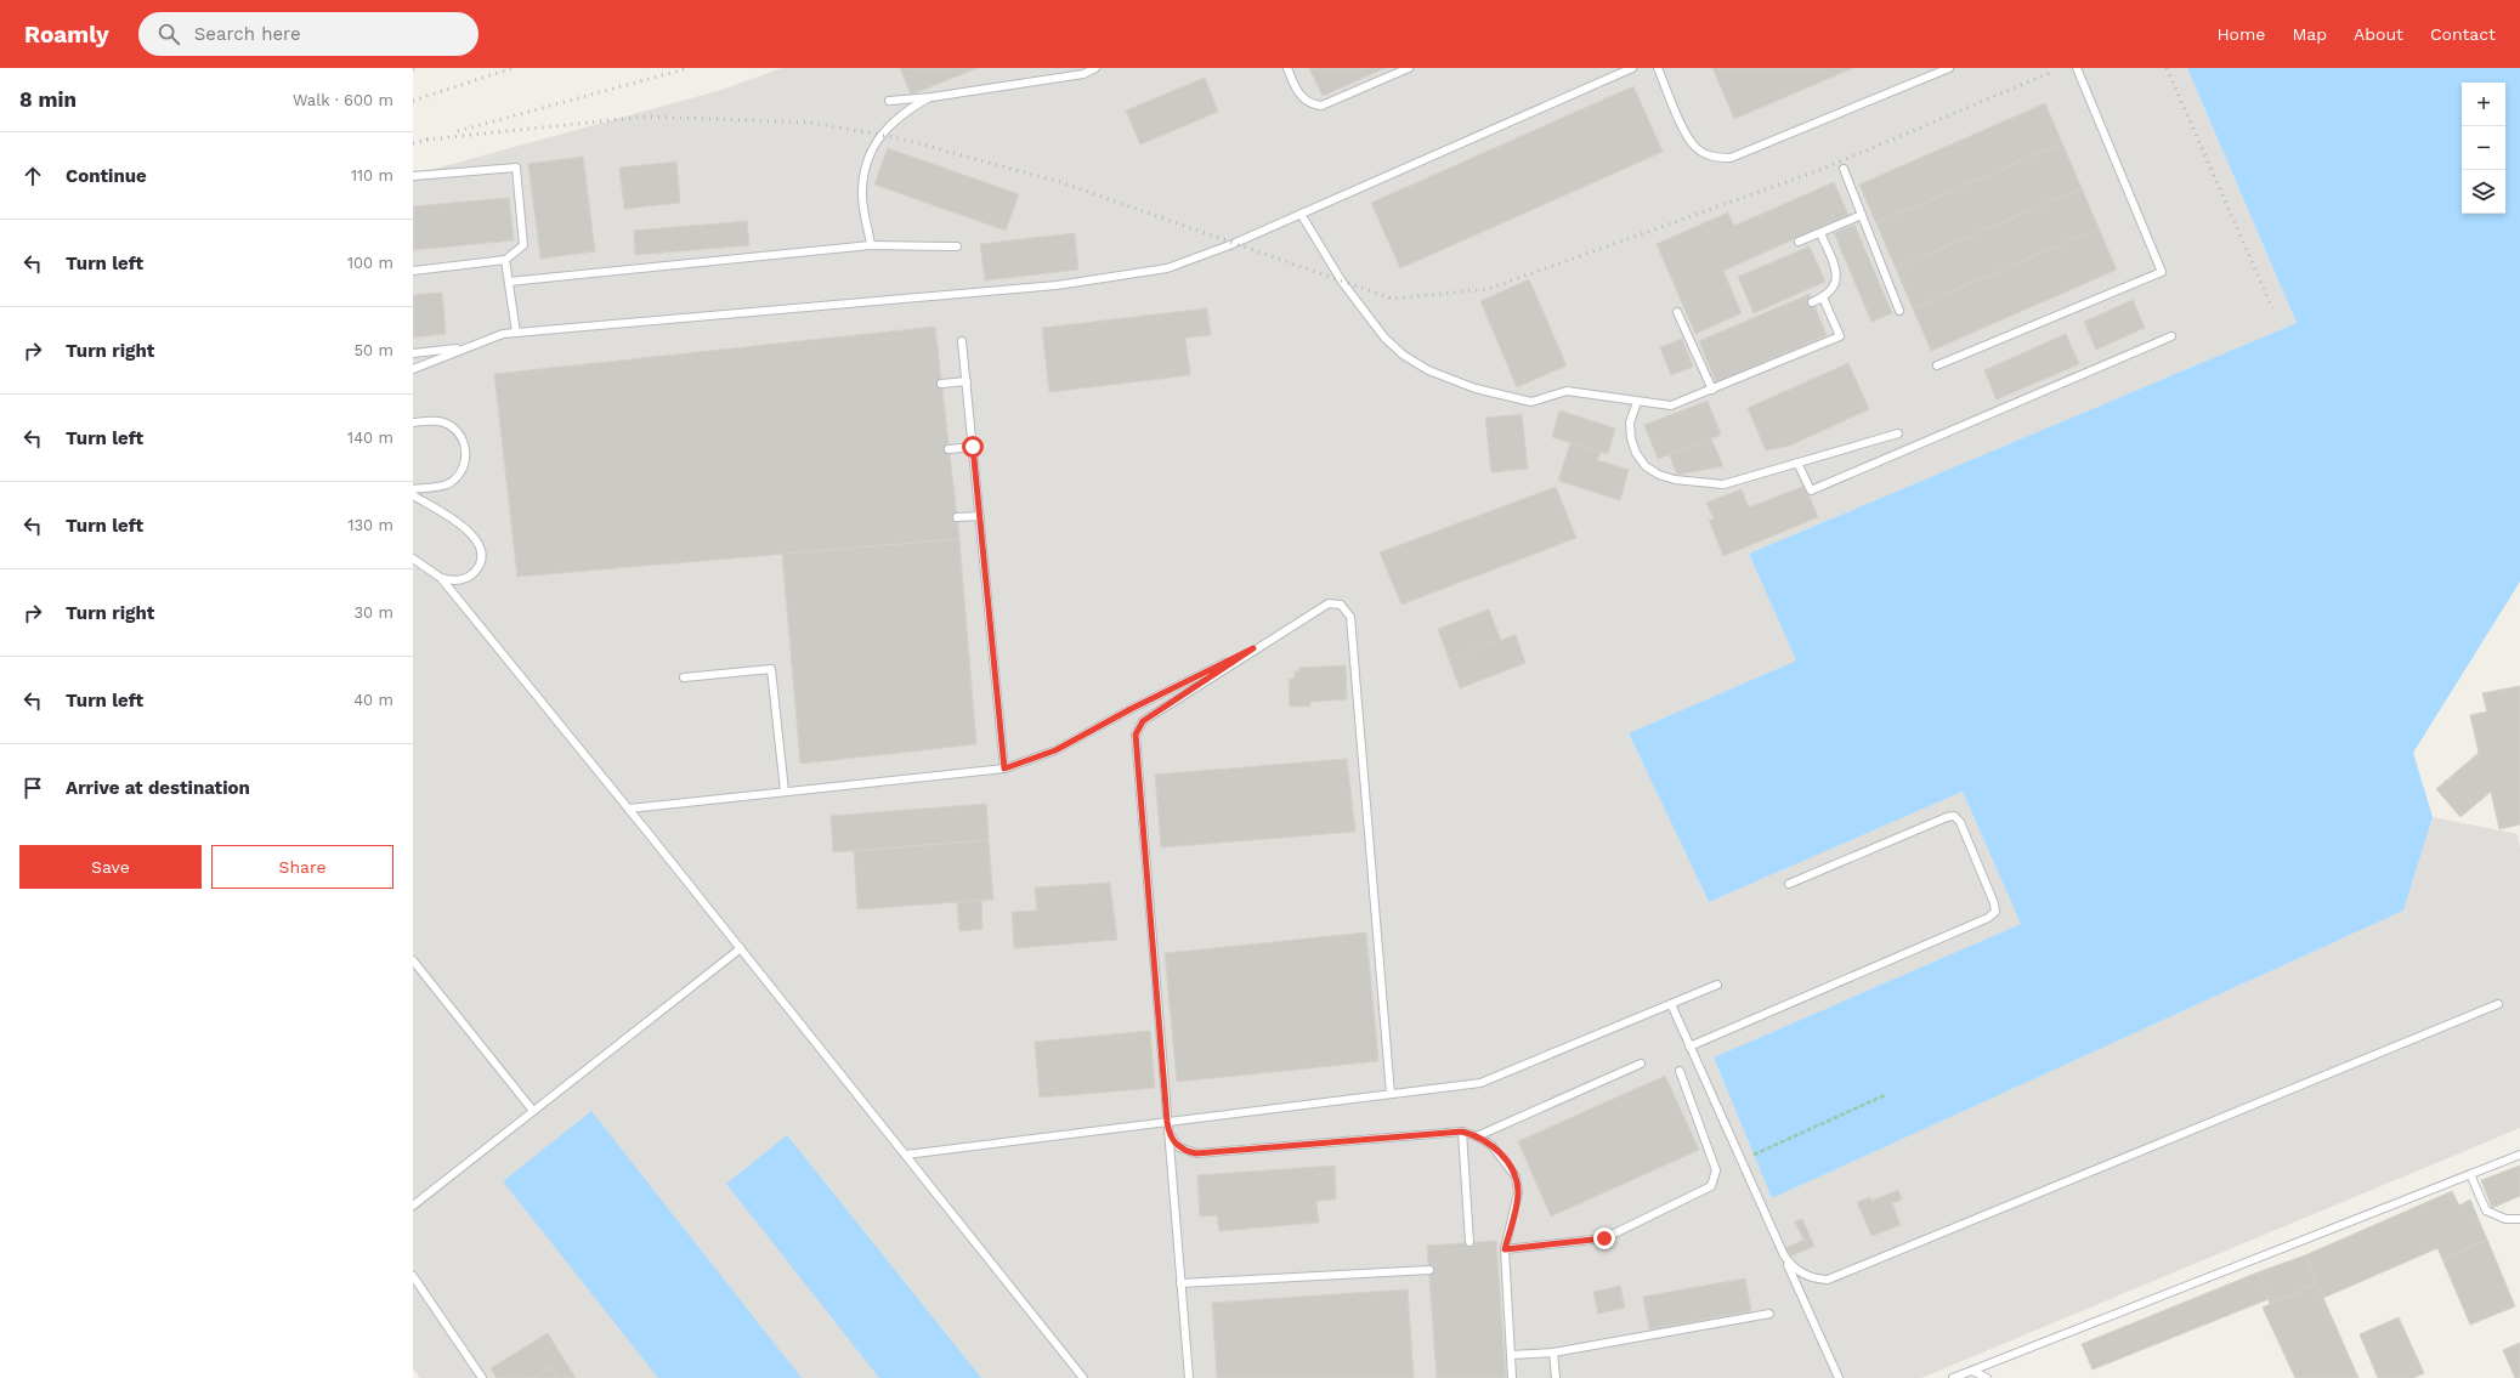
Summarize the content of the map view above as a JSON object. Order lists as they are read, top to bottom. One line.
{"page":{"header":"Roamly","search":"Search here","nav":["Home","Map","About","Contact"],"heading":["8 min","Walk · 600 m"],"map_buttons":["+","−"],"list":[["Continue","110 m"],["Turn left","100 m"],["Turn right","50 m"],["Turn left","140 m"],["Turn left","130 m"],["Turn right","30 m"],["Turn left","40 m"],"Arrive at destination"],"buttons":["Save","Share"]}}
